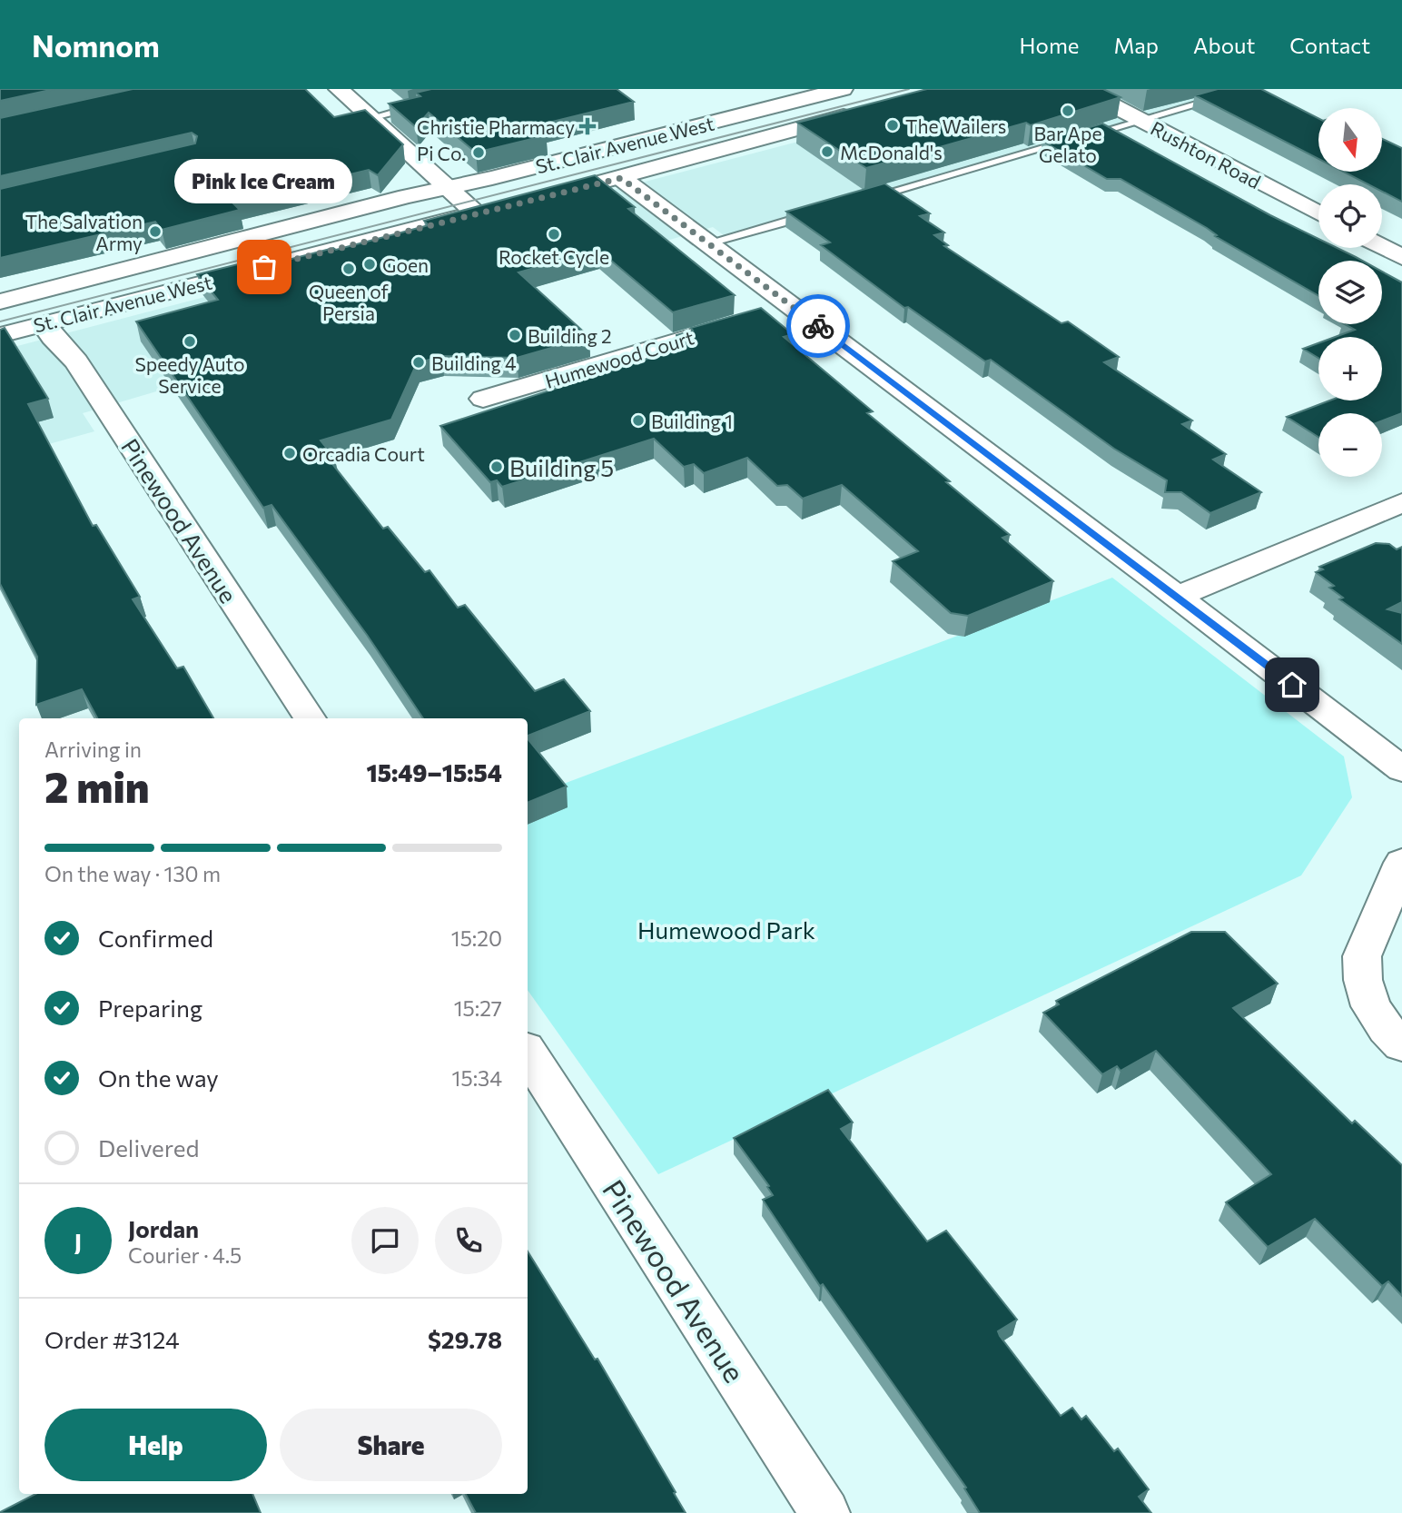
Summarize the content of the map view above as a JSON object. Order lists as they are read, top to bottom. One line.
{"streets":{"street":["St. Clair Avenue West","Rushton Road","Humewood Court","Pinewood Avenue"]},"crossings":[["St. Clair Avenue West","Pinewood Avenue"]],"parks":["Humewood Park"],"places":{"other":["Bar Ape Gelato","The Wailers","McDonald's","Pi Co.","The Salvation Army","Rocket Cycle","Goen","Pink Ice Cream","Queen of Persia","Building 2","Speedy Auto Service","Building 4","Building 1","Orcadia Court","Building 5"],"health":["Christie Pharmacy"]},"north":"bottom","page":{"header":"Nomnom","nav":["Home","Map","About","Contact"],"map_buttons":["+","−"],"bubble":"Pink Ice Cream","heading":["2 min","Arriving in","15:49–15:54"],"panel":["Jordan","Courier · 4.5","Order #3124","$29.78"],"bar":"On the way · 130 m","list":[["Confirmed","15:20"],["Preparing","15:27"],["On the way","15:34"],"Delivered"],"round":"J","buttons":["Help","Share"]}}
